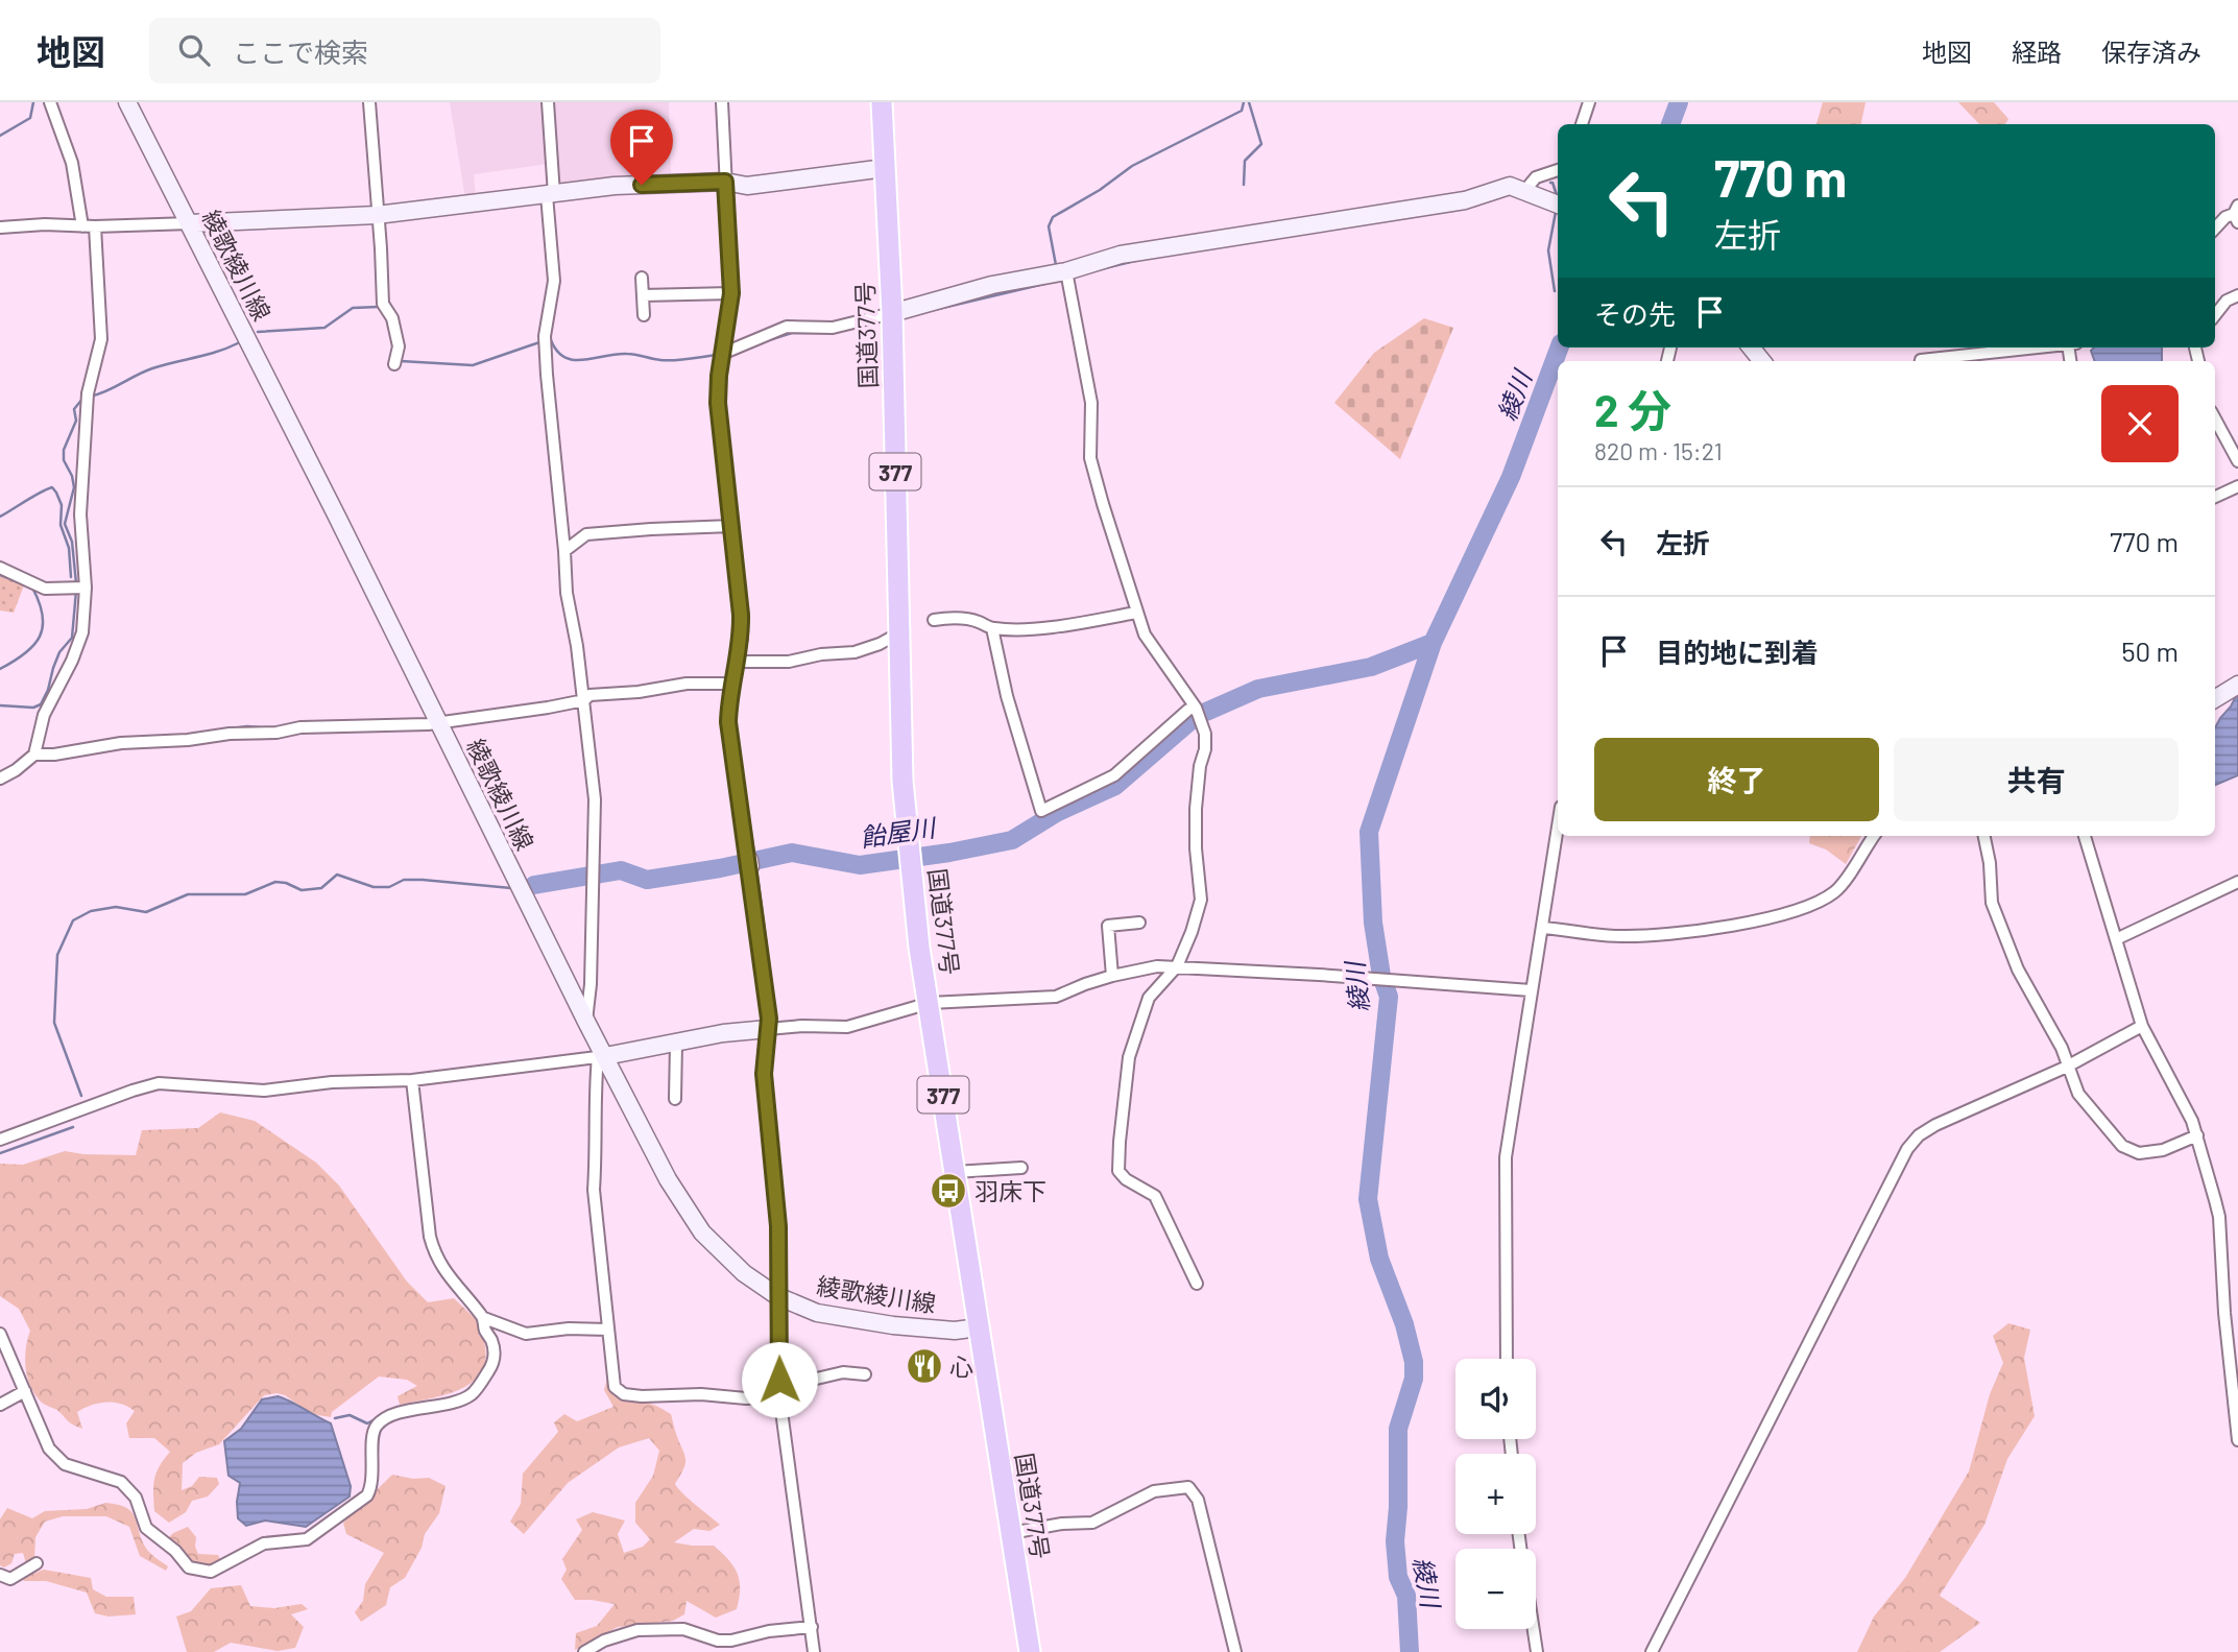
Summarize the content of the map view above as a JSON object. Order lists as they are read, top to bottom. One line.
{"streets":{"highway":["国道377号","377"],"street":["綾歌綾川線"]},"crossings":[["綾歌綾川線","国道377号"]],"water":["綾川","飴屋川"],"places":{"bus stop":["羽床下"],"restaurant":["心"]},"page":{"header":"地図","search":"ここで検索","nav":["地図","経路","保存済み"],"turn":["770 m","左折"],"then":"その先","heading":["2 分","820 m · 15:21"],"list":[{"name":"左折","value":"770 m"},{"name":"目的地に到着","value":"50 m"}],"buttons":["終了","共有"],"map_buttons":["+","−"]}}
